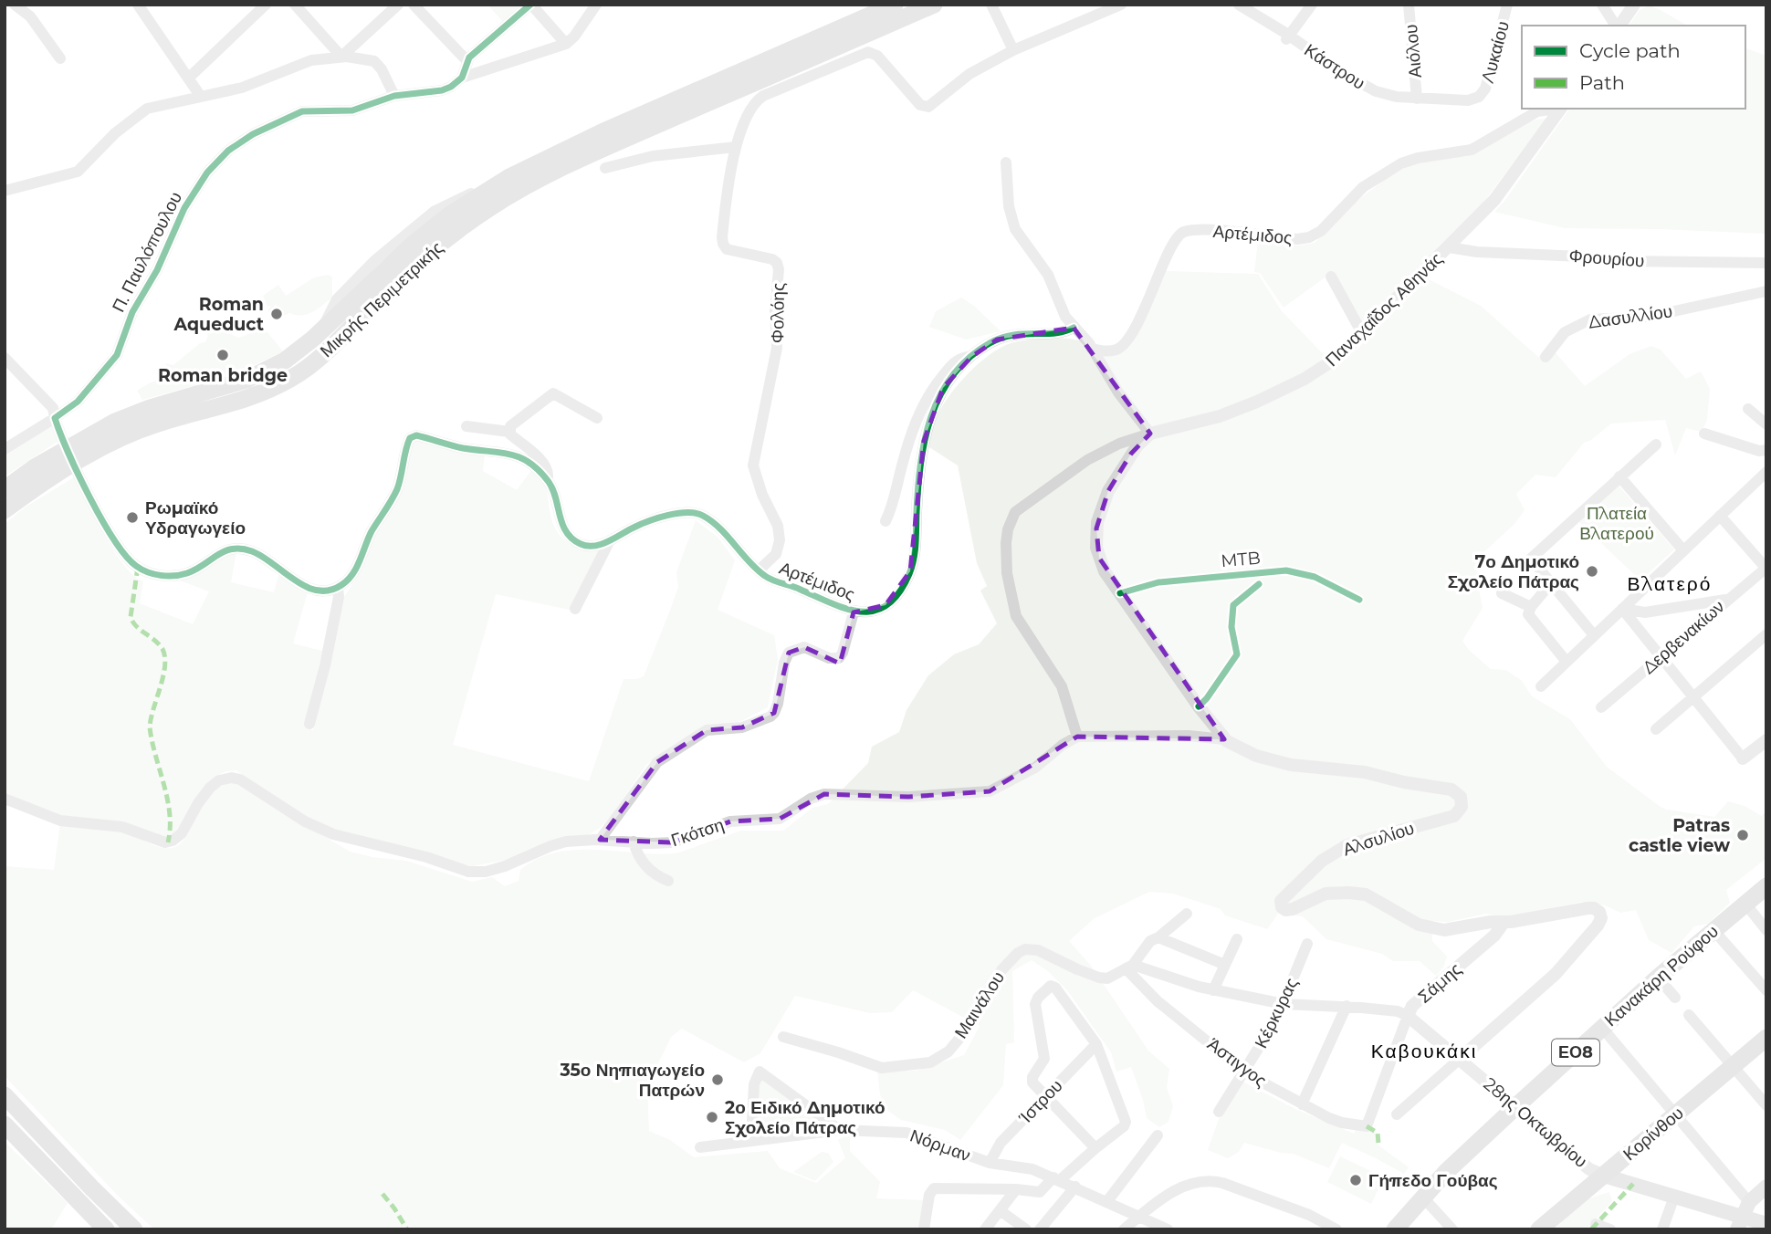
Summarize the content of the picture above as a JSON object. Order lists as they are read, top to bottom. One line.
{"streets":{"main road":["Μικρής Περιμετρικής","Κανακάρη Ρούφου","ΕΟ8","28ης Οκτωβρίου","Κορίνθου"],"street":["Αιόλου","Λυκαίου","Κάστρου","Αρτέμιδος","Π. Παυλόπουλου","Φρουρίου","Παναχαΐδος Αθηνάς","Φολόης","Δασυλλίου","Δερβενακίων","Γκότση","Αλσυλίου","Σάμης","Μαινάλου","Κέρκυρας","Άστιγγος","Ίστρου","Νόρμαν"],"cycle path":["MTB"]},"crossings":[["Αιόλου","Κάστρου"],["Λυκαίου","Κάστρου"],["Αρτέμιδος","Παναχαΐδος Αθηνάς"],["Αρτέμιδος","Φολόης"],["Φρουρίου","Παναχαΐδος Αθηνάς"],["Παναχαΐδος Αθηνάς","Αλσυλίου"],["Αλσυλίου","Σάμης"],["Αλσυλίου","28ης Οκτωβρίου"],["Κανακάρη Ρούφου","28ης Οκτωβρίου"],["Σάμης","Άστιγγος"],["Σάμης","28ης Οκτωβρίου"],["Μαινάλου","Άστιγγος"],["Μαινάλου","28ης Οκτωβρίου"],["Κέρκυρας","Άστιγγος"],["Κέρκυρας","28ης Οκτωβρίου"],["Άστιγγος","28ης Οκτωβρίου"],["Ίστρου","Νόρμαν"],["28ης Οκτωβρίου","Κορίνθου"]],"districts":["Βλατερό","Καβουκάκι"],"parks":["Πλατεία Βλατερού"],"places":["Roman Aqueduct","Roman bridge","Ρωμαϊκό Υδραγωγείο","7ο Δημοτικό Σχολείο Πάτρας","Patras castle view","35ο Νηπιαγωγείο Πατρών","2ο Ειδικό Δημοτικό Σχολείο Πάτρας","Γήπεδο Γούβας"],"legend":["Cycle path","Path"]}
